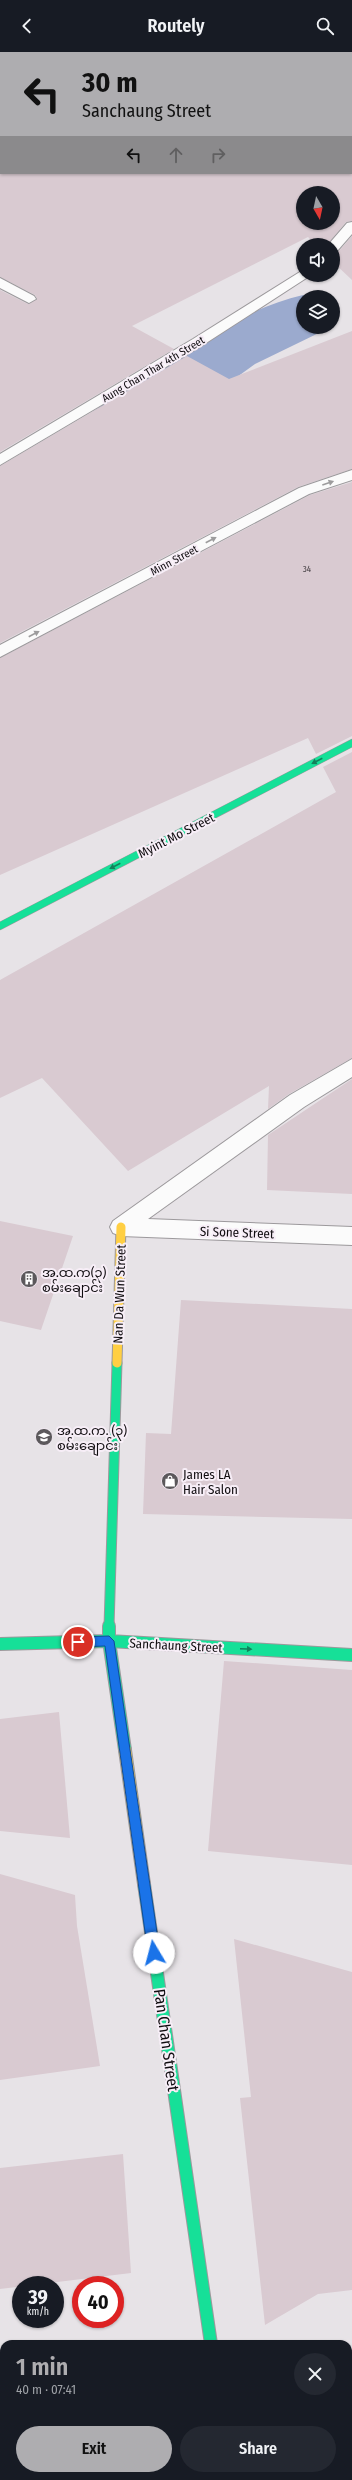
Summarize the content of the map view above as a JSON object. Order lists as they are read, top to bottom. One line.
{"streets":{"street":["Aung Chan Thar 4th Street","Minn Street","Myint Mo Street","Si Sone Street","Nan Da Wun Street","Sanchaung Street","Pan Chan Street"]},"crossings":[["Si Sone Street","Nan Da Wun Street"],["Nan Da Wun Street","Sanchaung Street"],["Nan Da Wun Street","Pan Chan Street"],["Sanchaung Street","Pan Chan Street"]],"one_way":["Minn Street","Myint Mo Street","Sanchaung Street"],"places":{"building":["အ.ထ.က(၃) စမ်းချောင်း"],"school or university":["အ.ထ.က. (၃) စမ်းချောင်း"],"shop":["James LA Hair Salon"]},"house_numbers":["34"],"north":"bottom","page":{"header":"Routely","turn":["30 m","Sanchaung Street"],"speed":"39 km/h","limit":"40","heading":["1 min","40 m · 07:41"],"buttons":["Exit","Share"]}}
